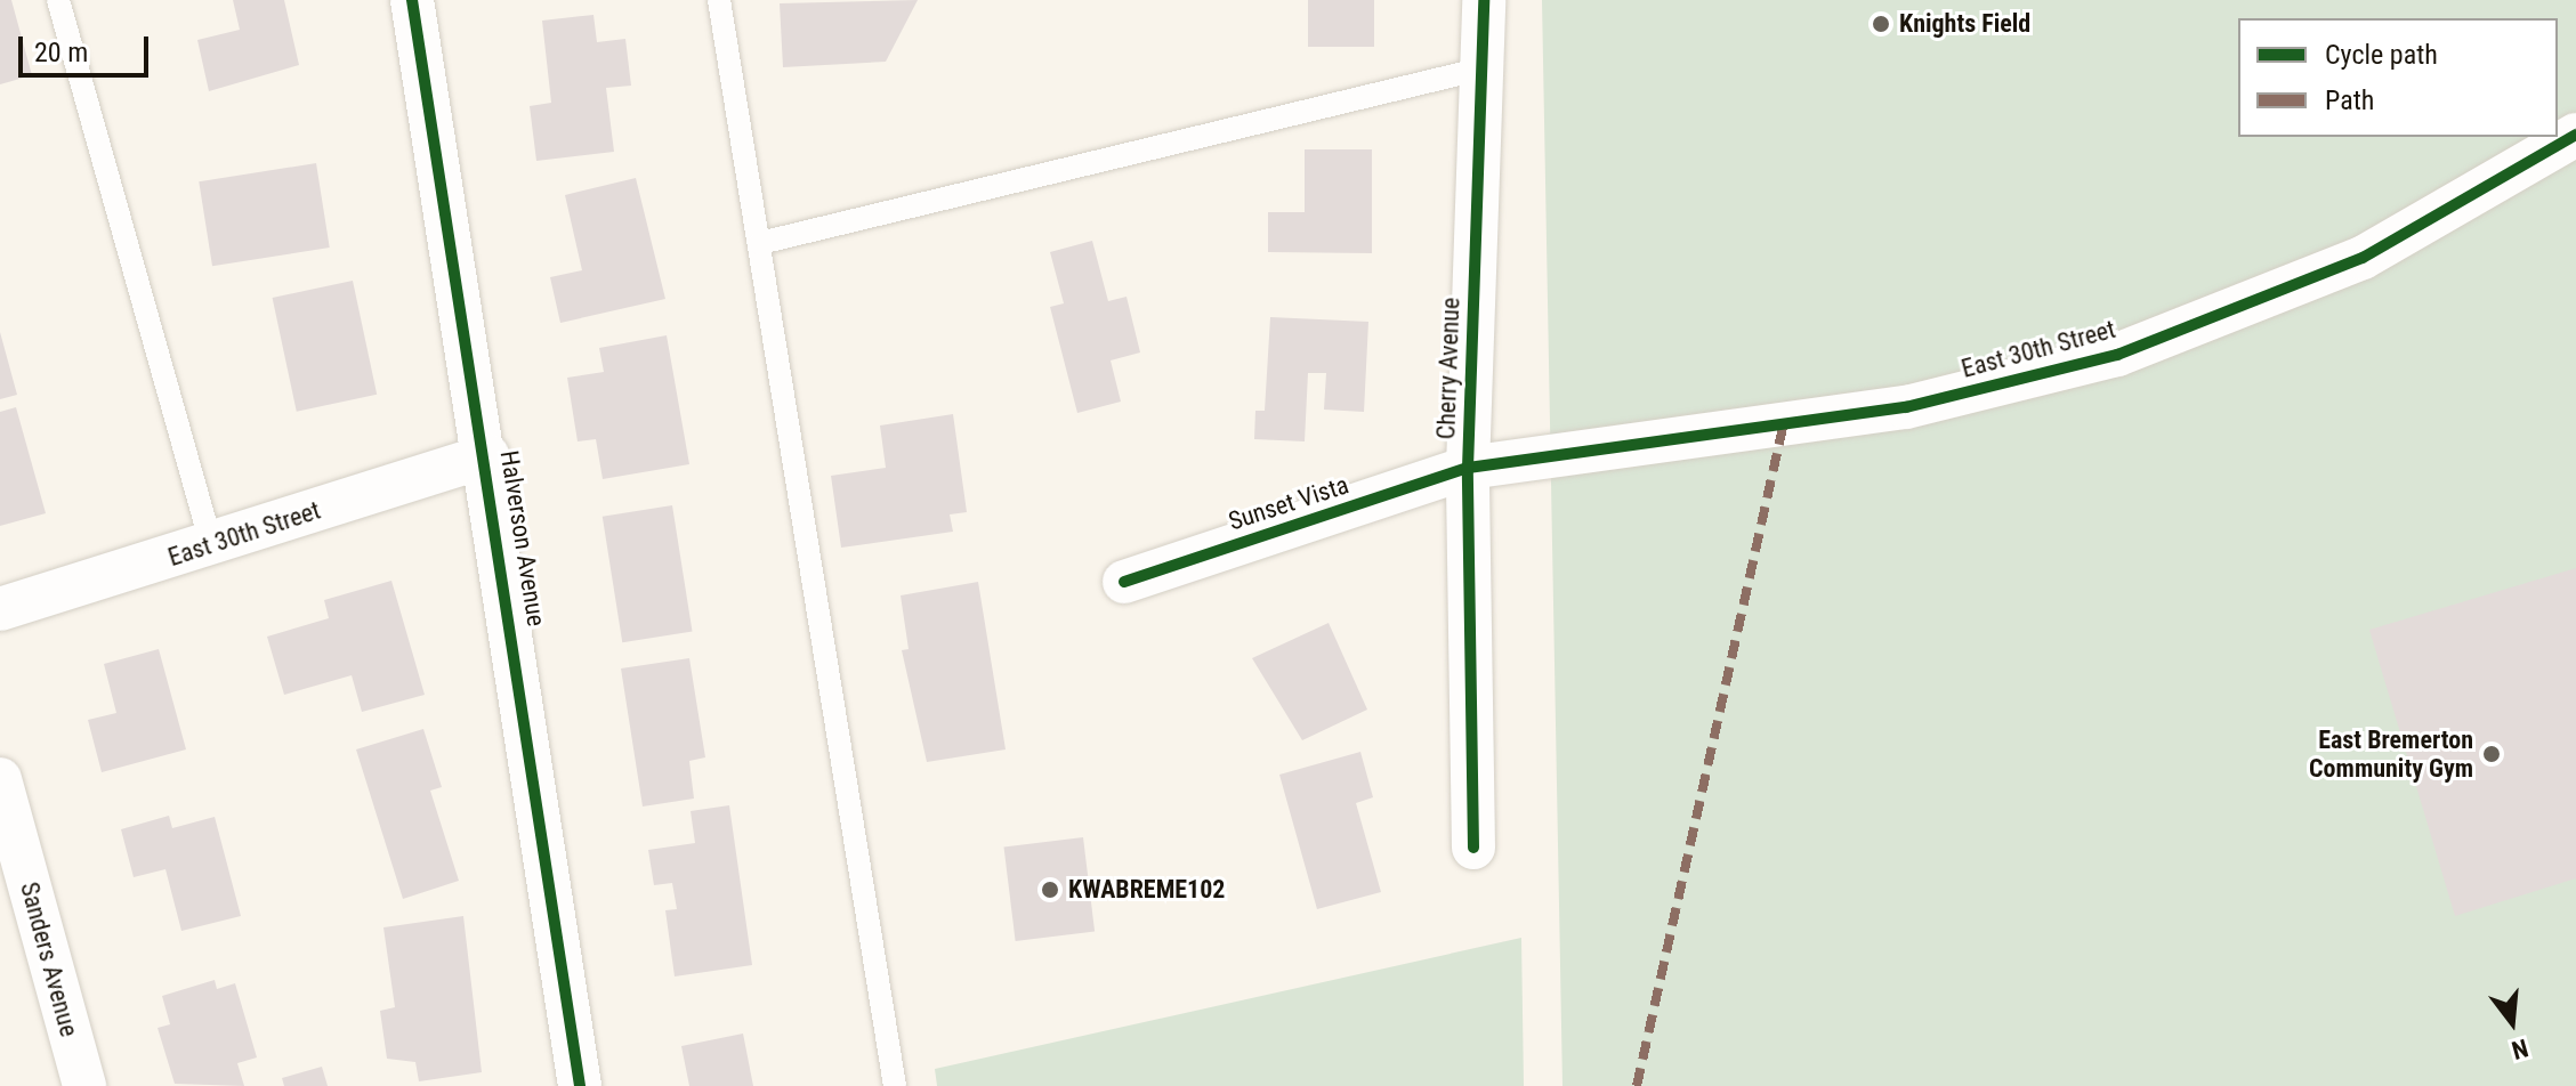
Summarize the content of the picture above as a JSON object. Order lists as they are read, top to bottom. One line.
{"streets":{"street":["East 30th Street","Cherry Avenue","Sunset Vista","Halverson Avenue","Sanders Avenue"]},"crossings":[["East 30th Street","Cherry Avenue"],["East 30th Street","Sunset Vista"],["East 30th Street","Halverson Avenue"],["Cherry Avenue","Sunset Vista"]],"places":["Knights Field","East Bremerton Community Gym","KWABREME102"],"legend":["Cycle path","Path"],"scale_bar":"20 m","north":"bottom"}
